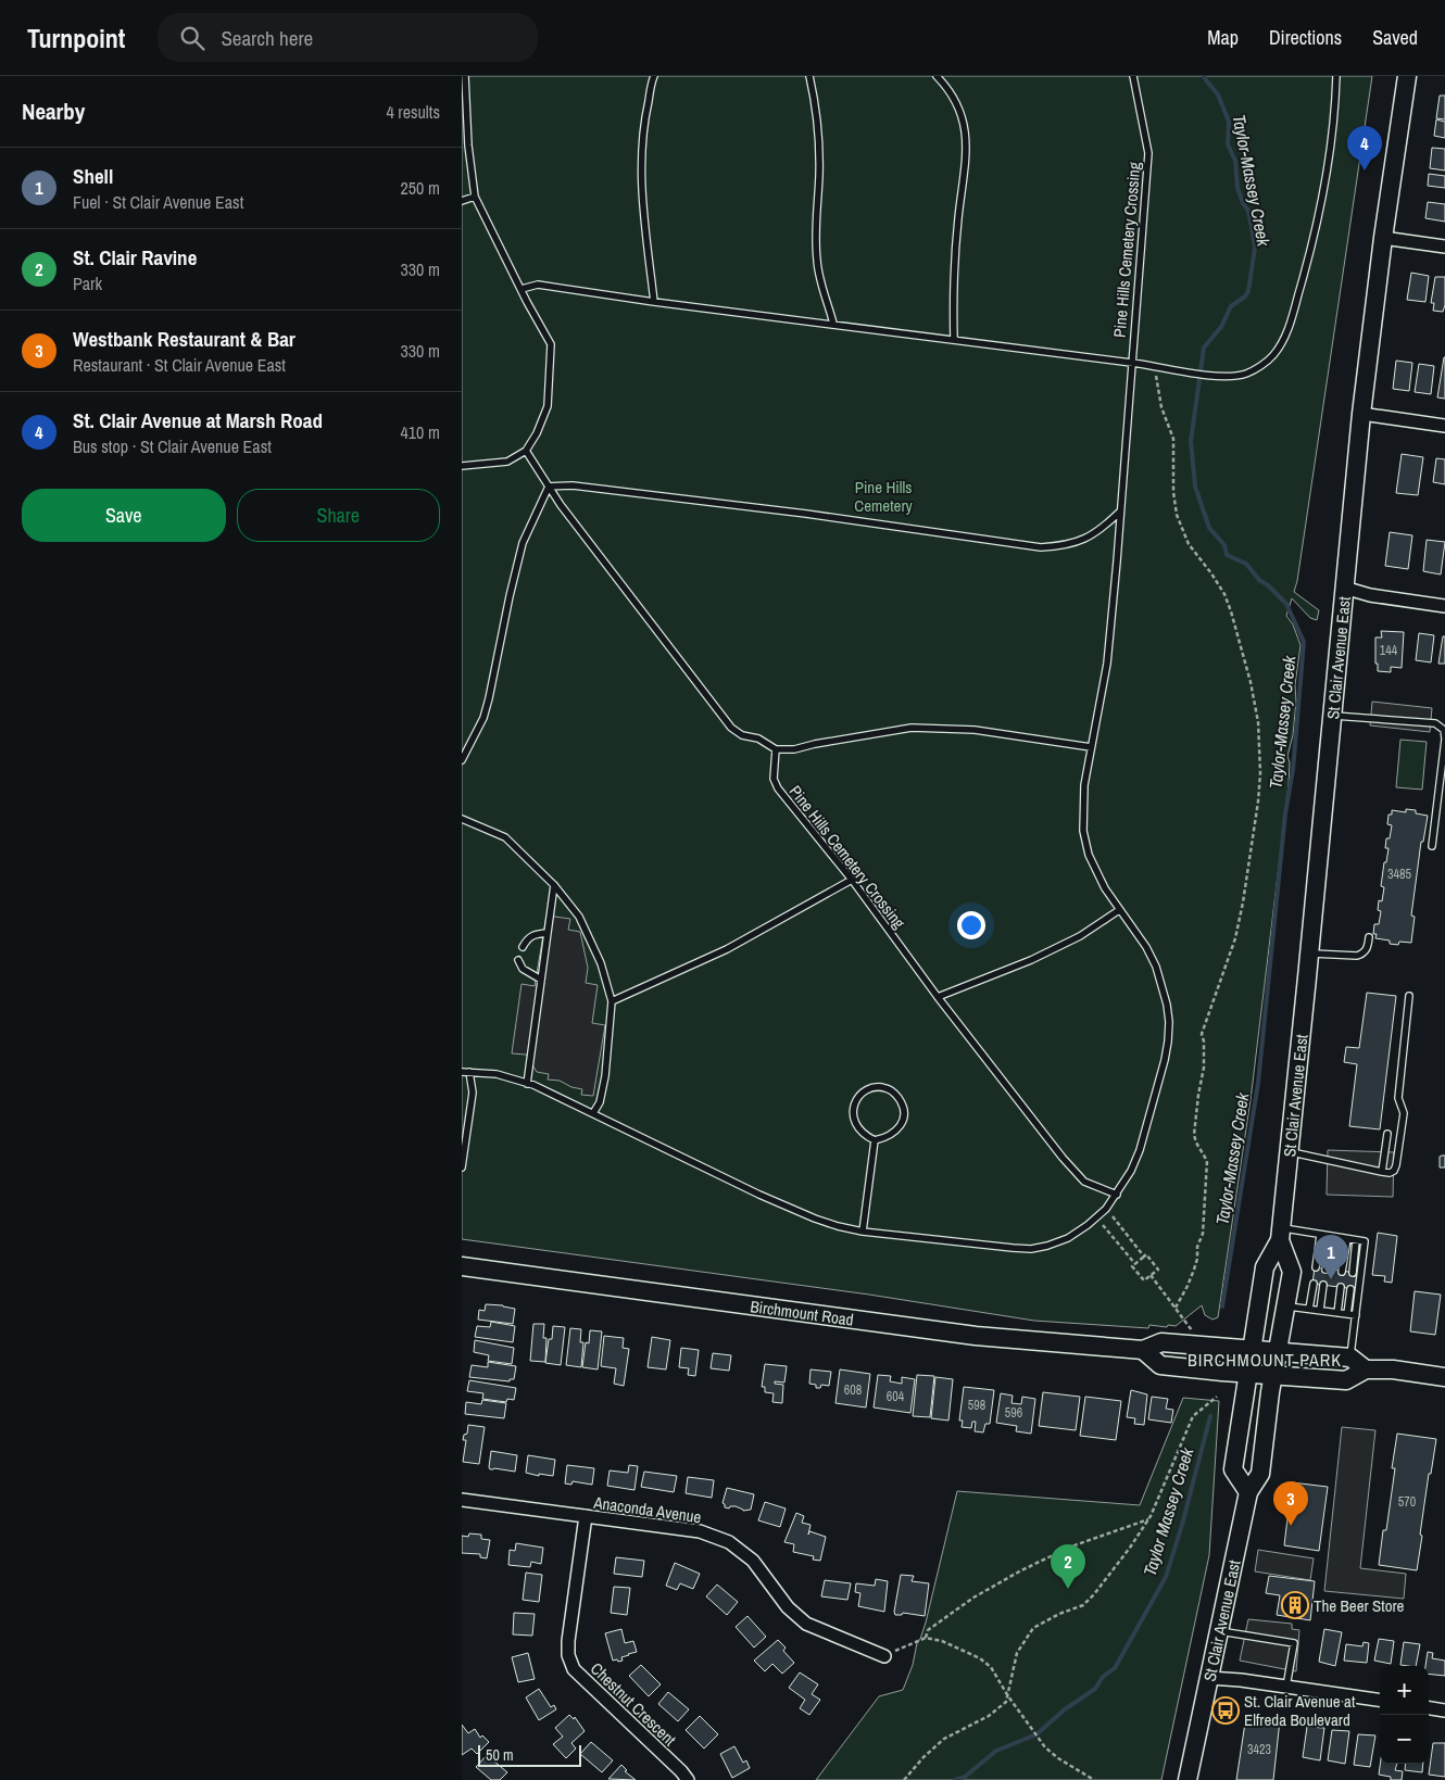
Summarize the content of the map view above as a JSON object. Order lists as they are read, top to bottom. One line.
{"streets":{"main road":["St Clair Avenue East","Birchmount Road"],"street":["Anaconda Avenue","Chestnut Crescent"],"lane":["Pine Hills Cemetery Crossing"]},"crossings":[["St Clair Avenue East","Birchmount Road"],["Anaconda Avenue","Chestnut Crescent"]],"districts":["BIRCHMOUNT PARK"],"water":["Taylor-Massey Creek","Taylor Massey Creek"],"parks":["Pine Hills Cemetery"],"places":{"building":["The Beer Store"],"bus stop":["St. Clair Avenue at Elfreda Boulevard"]},"house_numbers":["144","3485","608","604","598","596","570","3423"],"scale_bar":"50 m","page":{"header":"Turnpoint","search":"Search here","nav":["Map","Directions","Saved"],"heading":["Nearby","4 results"],"pins":["4","1","3","2"],"list":[{"mark":"1","name":"Shell","note":"Fuel · St Clair Avenue East","value":"250 m"},{"mark":"2","name":"St. Clair Ravine","note":"Park","value":"330 m"},{"mark":"3","name":"Westbank Restaurant & Bar","note":"Restaurant · St Clair Avenue East","value":"330 m"},{"mark":"4","name":"St. Clair Avenue at Marsh Road","note":"Bus stop · St Clair Avenue East","value":"410 m"}],"buttons":["Save","Share"],"map_buttons":["+","−"],"scale":"50 m"}}
